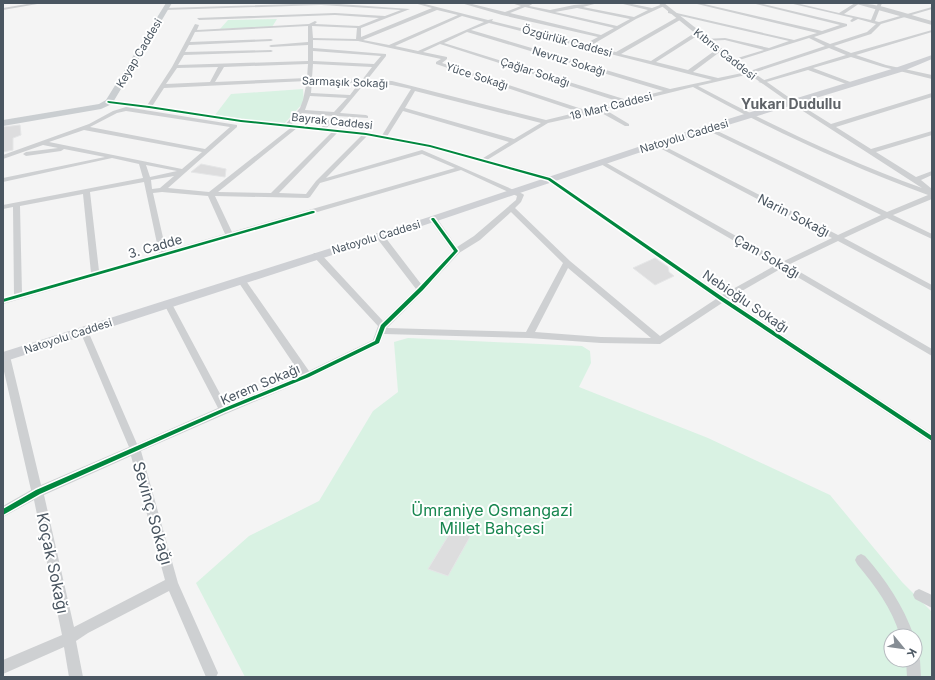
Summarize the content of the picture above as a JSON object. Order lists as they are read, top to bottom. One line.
{"streets":{"main road":["Keyap Caddesi","Bayrak Caddesi","Natoyolu Caddesi"],"street":["Özgürlük Caddesi","Kıbrıs Caddesi","Nevruz Sokağı","Çağlar Sokağı","Yüce Sokağı","Sarmaşık Sokağı","18 Mart Caddesi","Narin Sokağı","3. Cadde","Çam Sokağı","Nebioğlu Sokağı","Kerem Sokağı","Sevinç Sokağı","Koçak Sokağı"]},"crossings":[["Özgürlük Caddesi","18 Mart Caddesi"],["Keyap Caddesi","Bayrak Caddesi"],["Kıbrıs Caddesi","18 Mart Caddesi"],["Kıbrıs Caddesi","Natoyolu Caddesi"],["Nevruz Sokağı","18 Mart Caddesi"],["Çağlar Sokağı","18 Mart Caddesi"],["Yüce Sokağı","18 Mart Caddesi"],["Sarmaşık Sokağı","18 Mart Caddesi"],["18 Mart Caddesi","Bayrak Caddesi"],["Bayrak Caddesi","Natoyolu Caddesi"],["Bayrak Caddesi","Nebioğlu Sokağı"],["Natoyolu Caddesi","Narin Sokağı"],["Natoyolu Caddesi","Çam Sokağı"],["Natoyolu Caddesi","Nebioğlu Sokağı"],["Natoyolu Caddesi","Kerem Sokağı"],["Natoyolu Caddesi","Sevinç Sokağı"],["Natoyolu Caddesi","Koçak Sokağı"],["Kerem Sokağı","Sevinç Sokağı"],["Kerem Sokağı","Koçak Sokağı"]],"districts":["Yukarı Dudullu"],"parks":["Ümraniye Osmangazi Millet Bahçesi"],"north":"bottom right"}
